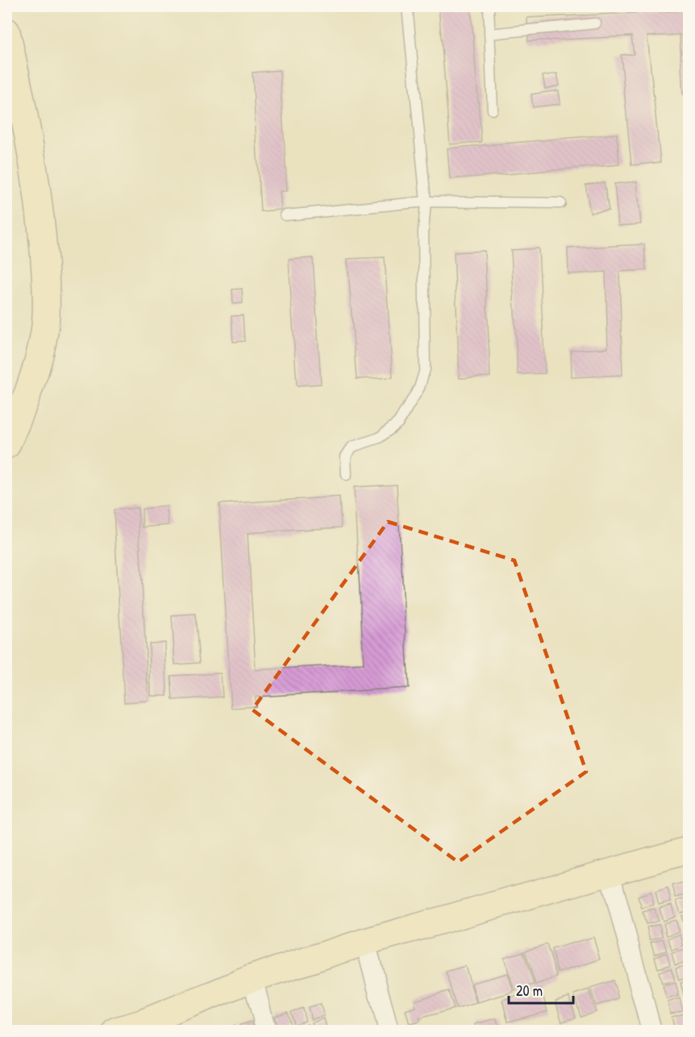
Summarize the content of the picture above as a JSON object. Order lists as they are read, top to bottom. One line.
{"scale_bar":"20 m"}
